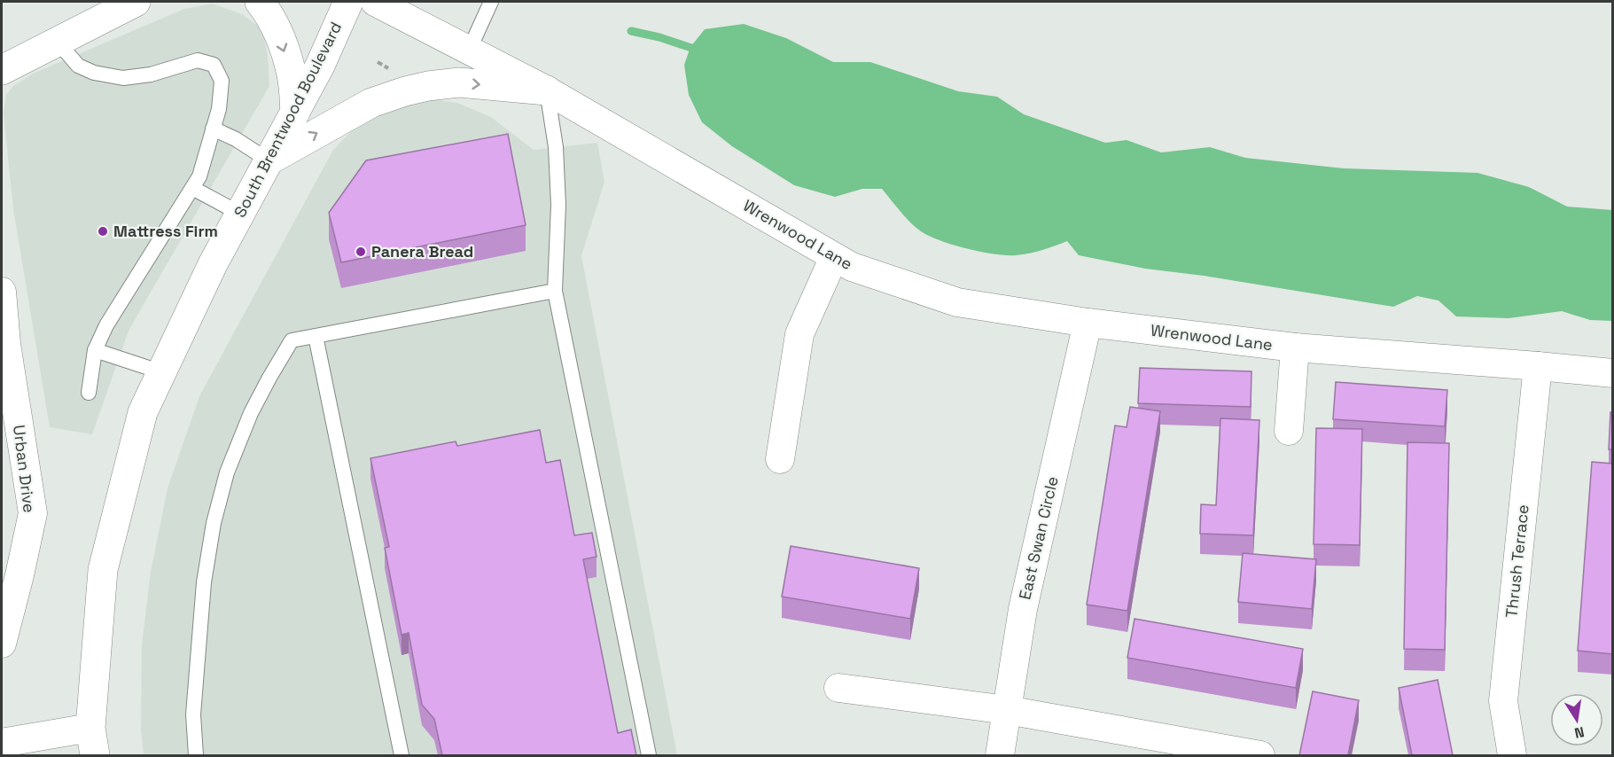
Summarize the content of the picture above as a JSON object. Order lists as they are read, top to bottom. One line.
{"streets":{"main road":["South Brentwood Boulevard"],"street":["Wrenwood Lane","Urban Drive","East Swan Circle","Thrush Terrace"]},"crossings":[["Wrenwood Lane","East Swan Circle"],["Wrenwood Lane","Thrush Terrace"]],"places":["Mattress Firm","Panera Bread"],"north":"bottom"}
